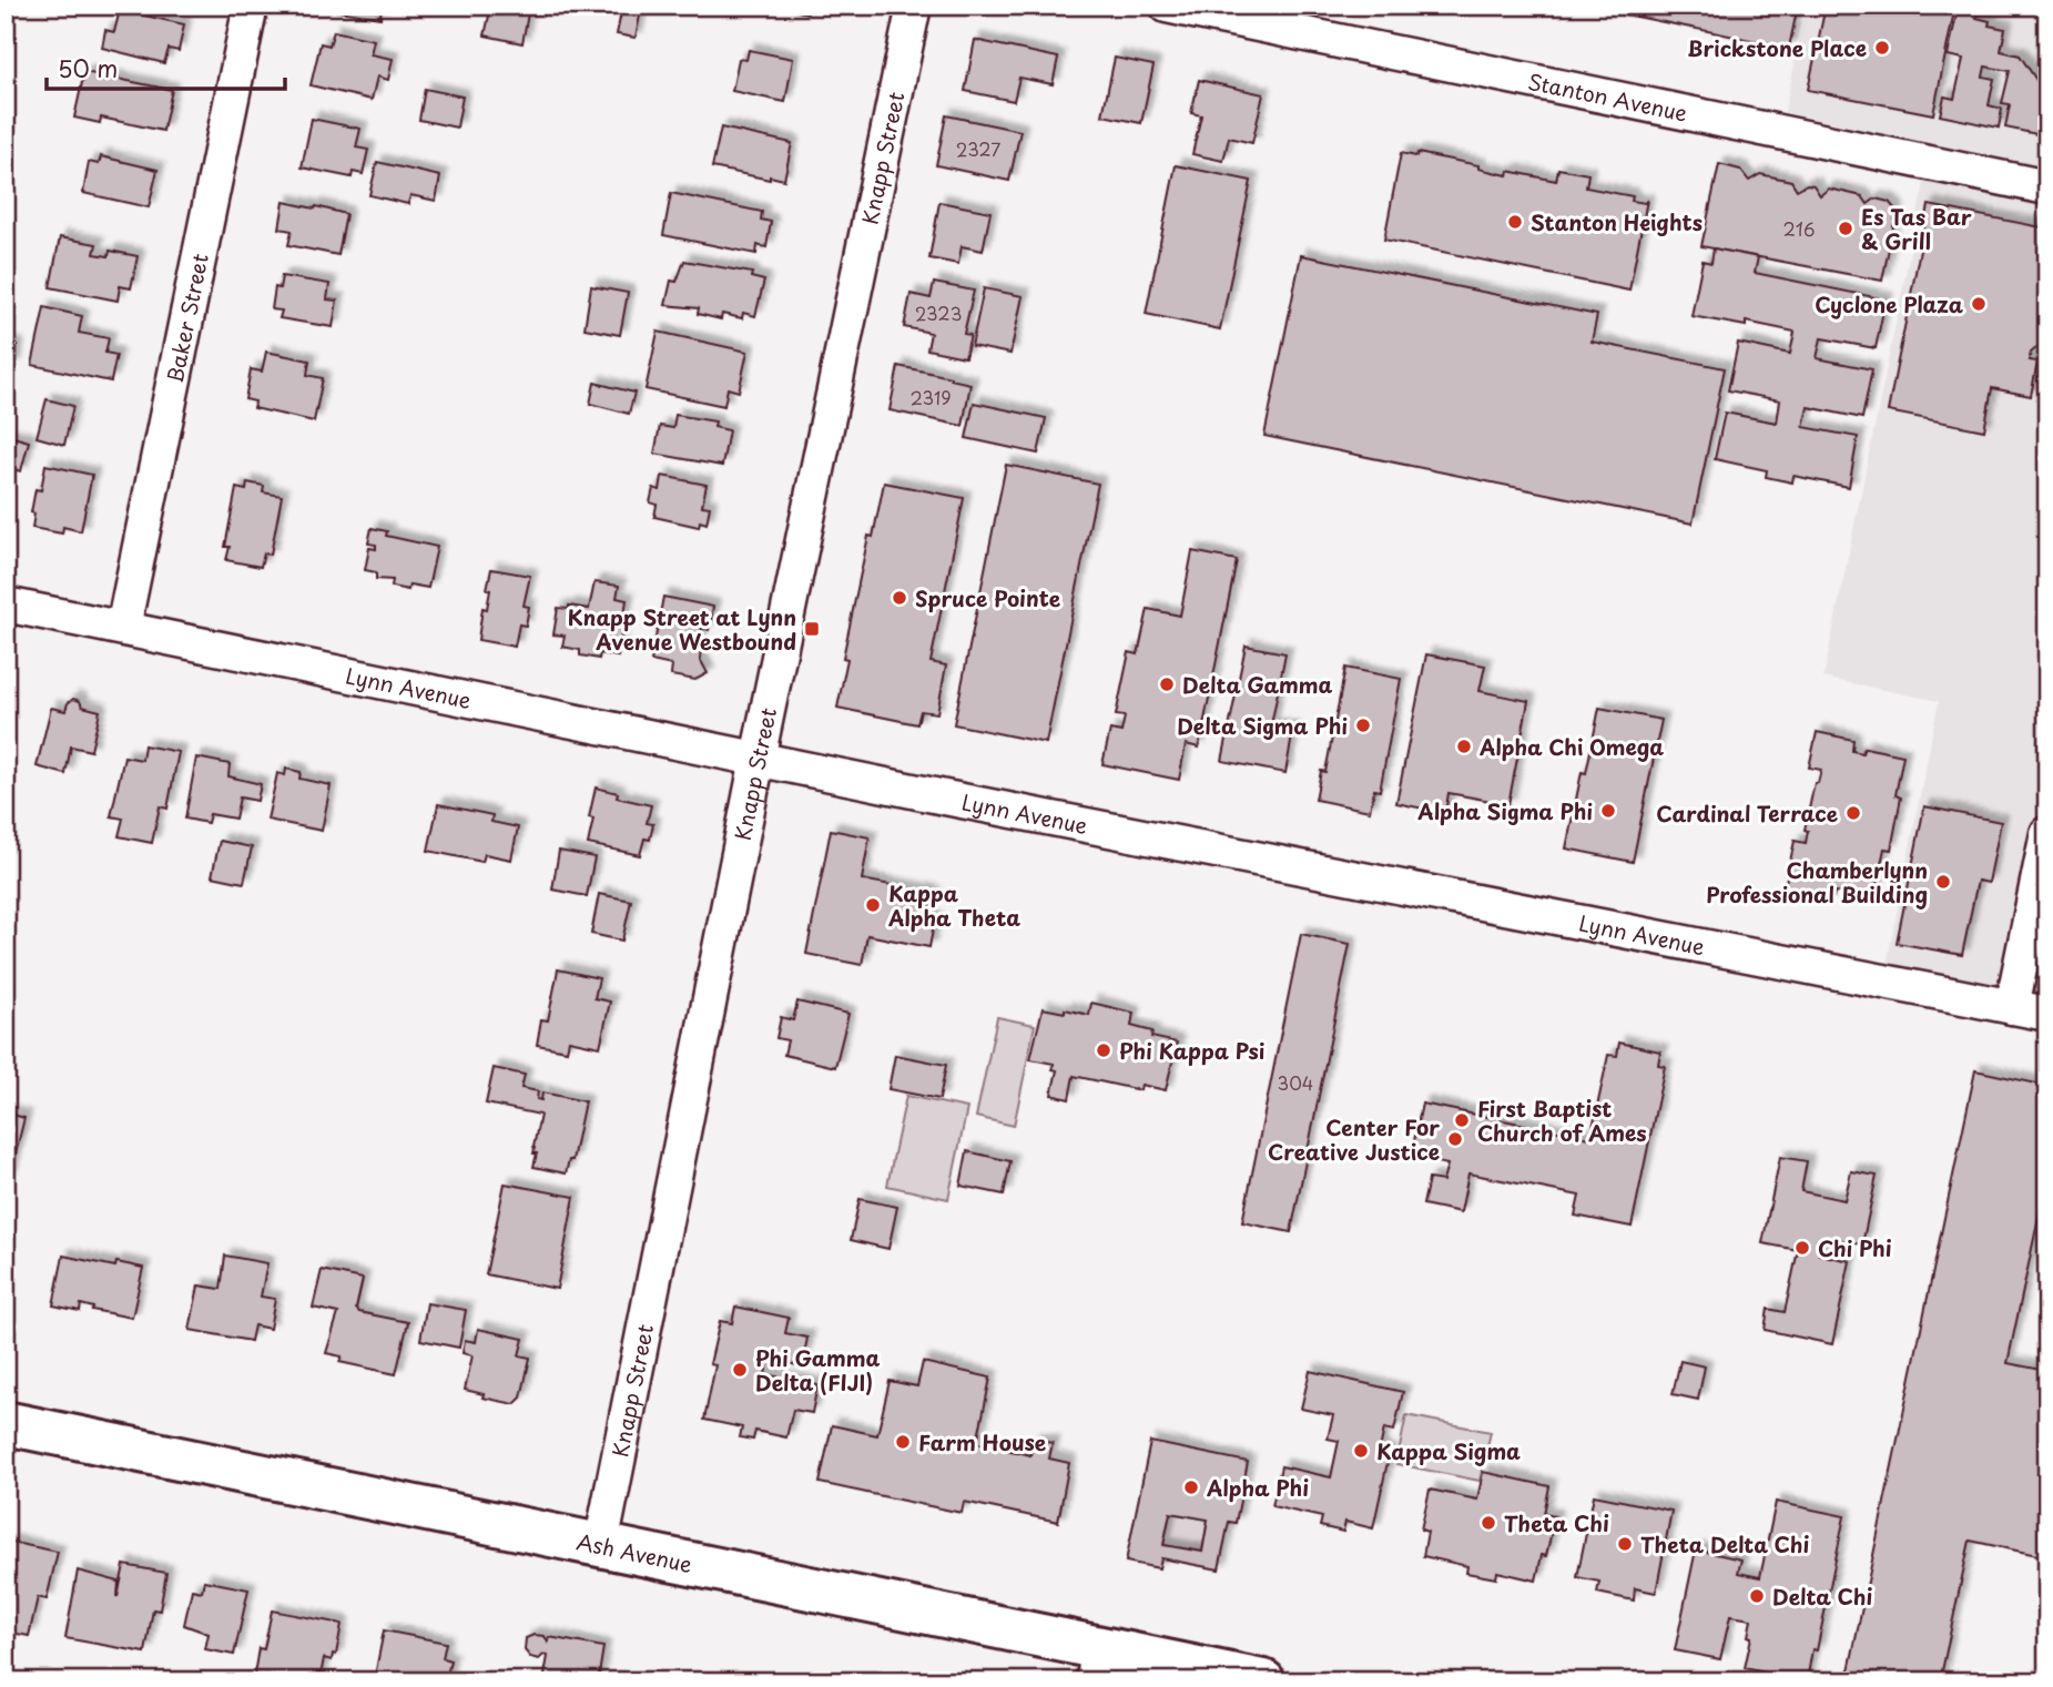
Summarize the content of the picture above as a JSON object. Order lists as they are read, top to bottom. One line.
{"streets":{"street":["Stanton Avenue","Knapp Street","Baker Street","Lynn Avenue","Ash Avenue"]},"crossings":[["Knapp Street","Lynn Avenue"],["Knapp Street","Ash Avenue"],["Baker Street","Lynn Avenue"]],"places":{"other":["Brickstone Place","Stanton Heights","Es Tas Bar & Grill","Cyclone Plaza","Spruce Pointe","Delta Gamma","Delta Sigma Phi","Alpha Chi Omega","Alpha Sigma Phi","Cardinal Terrace","Chamberlynn Professional Building","Kappa Alpha Theta","Phi Kappa Psi","First Baptist Church of Ames","Center For Creative Justice","Chi Phi","Phi Gamma Delta (FIJI)","Farm House","Kappa Sigma","Alpha Phi","Theta Chi","Theta Delta Chi","Delta Chi"],"transit":["Knapp Street at Lynn Avenue Westbound"]},"house_numbers":["2327","216","2323","2319","304"],"scale_bar":"50 m"}
